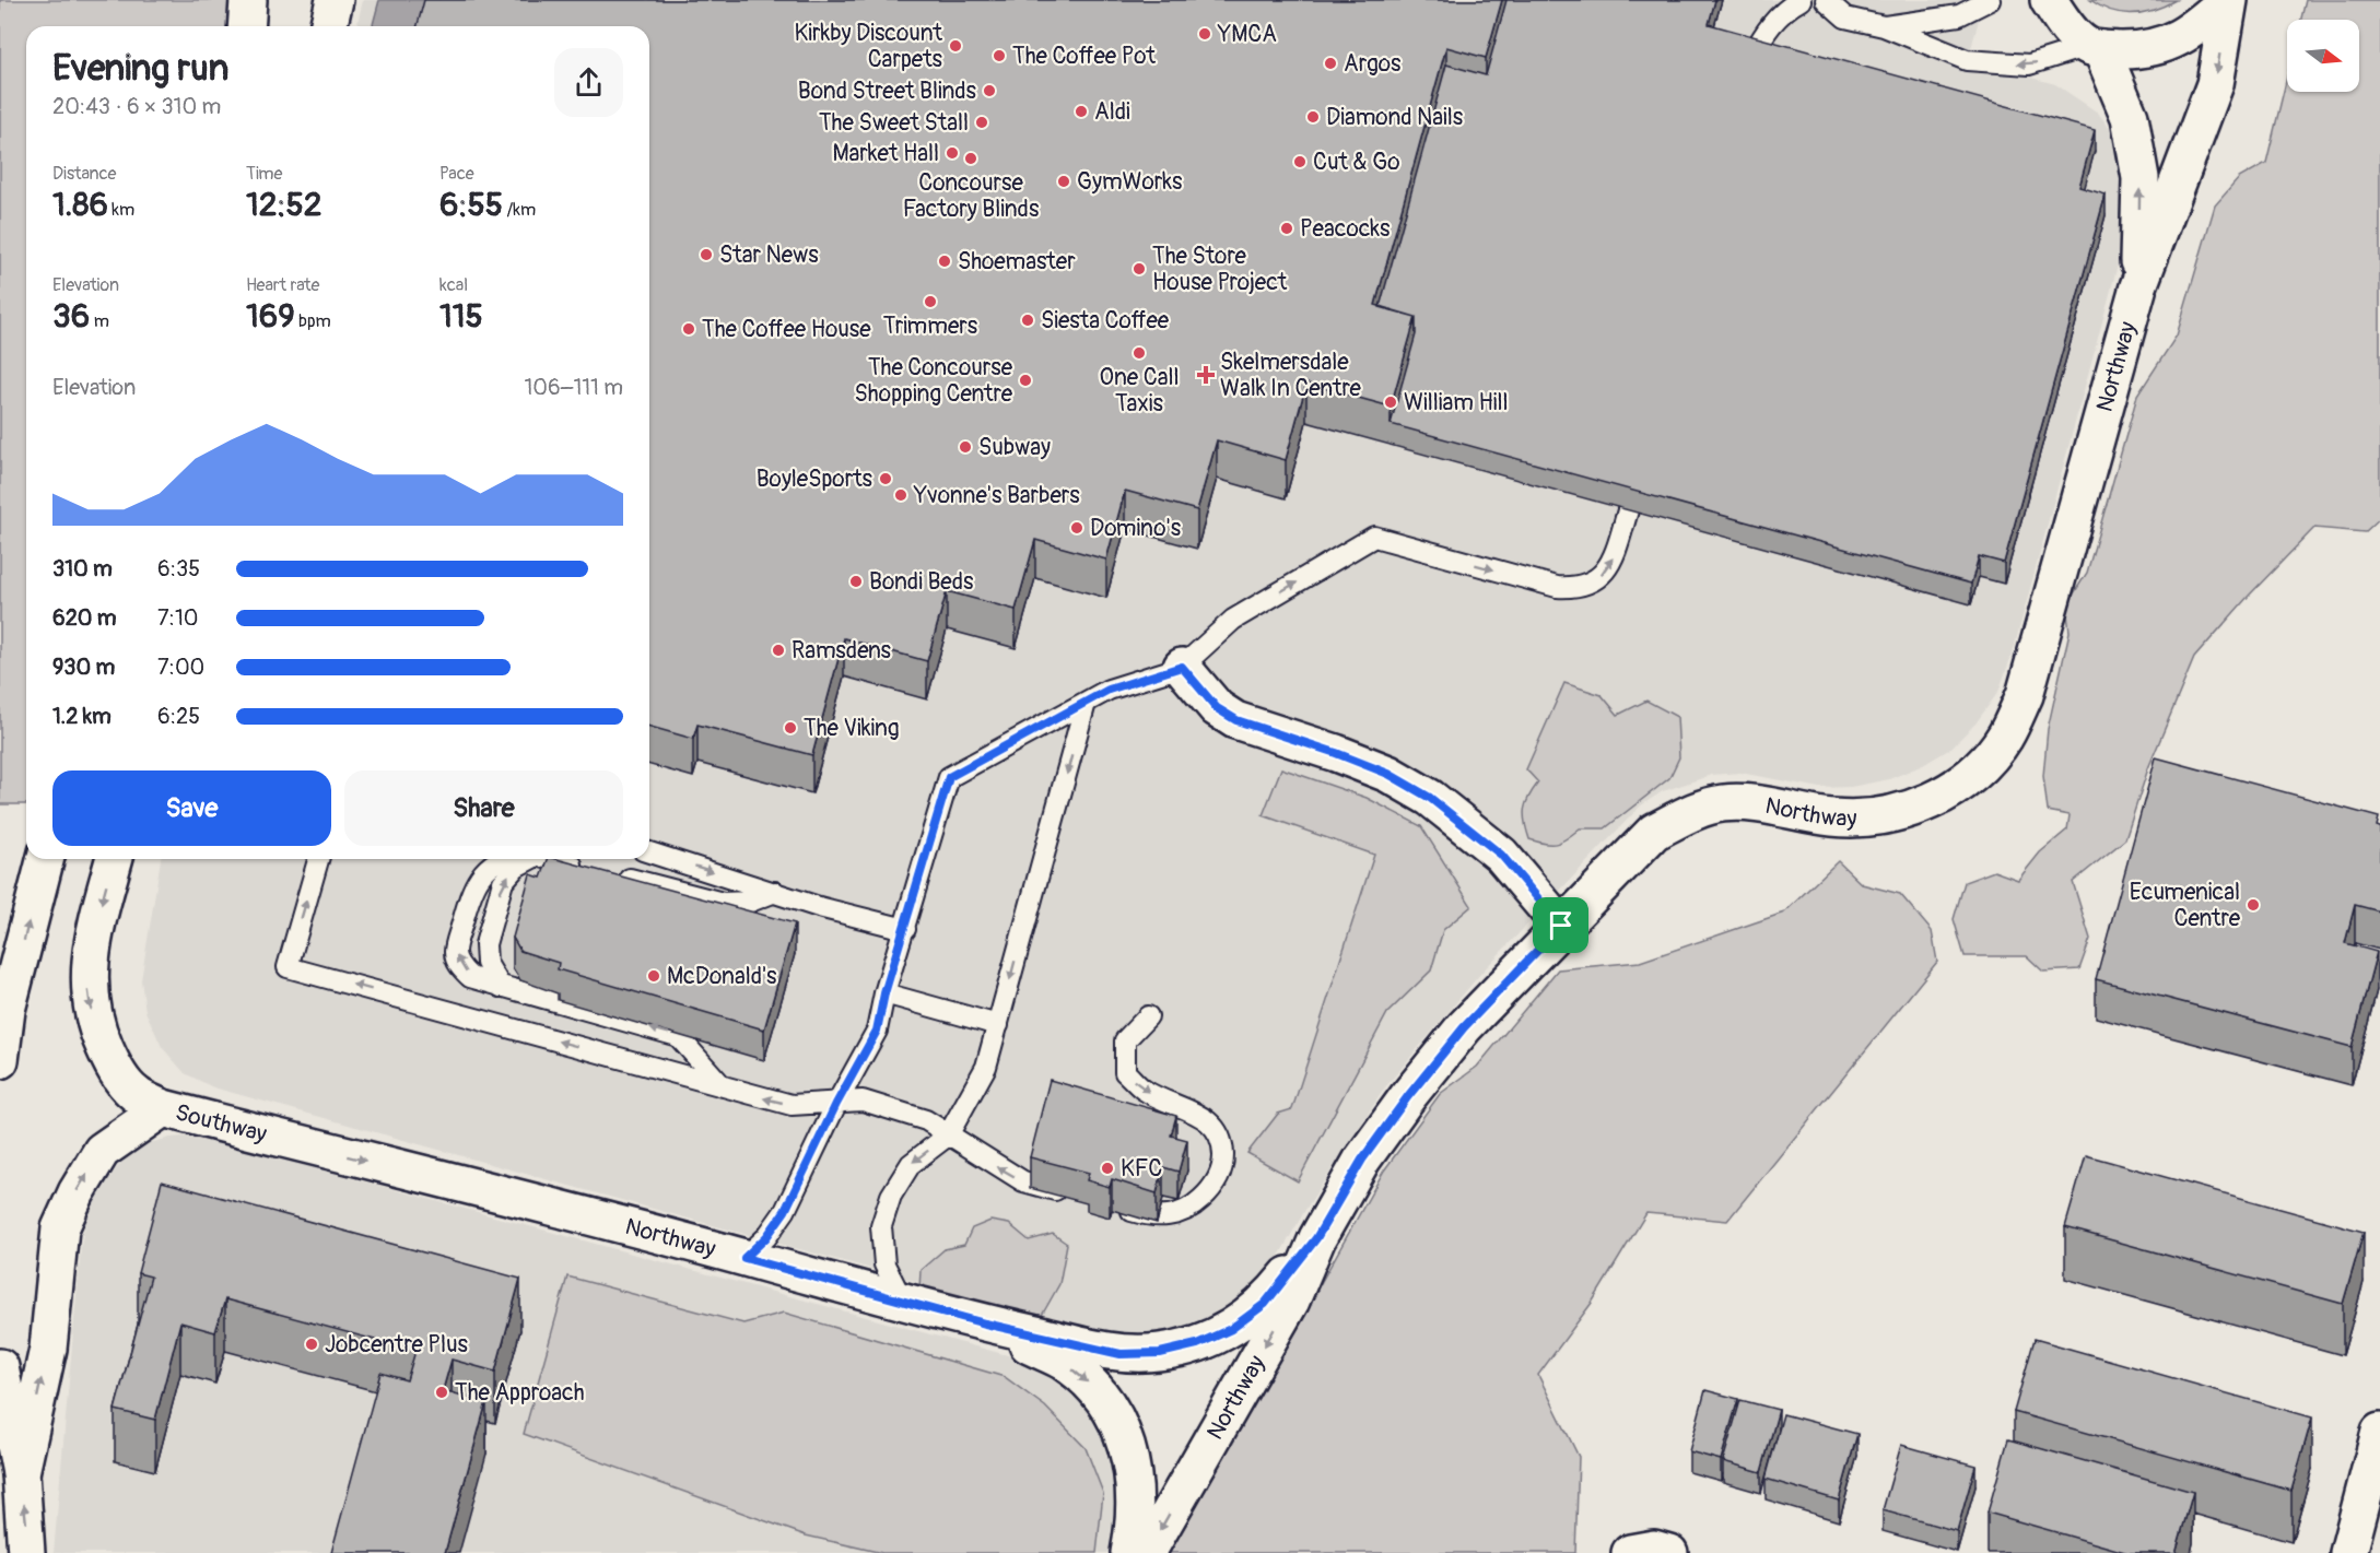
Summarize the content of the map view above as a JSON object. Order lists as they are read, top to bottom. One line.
{"streets":{"street":["Northway","Southway"]},"crossings":[["Northway","Southway"]],"one_way":["Southway"],"places":{"other":["YMCA","Kirkby Discount Carpets","The Coffee Pot","Argos","Bond Street Blinds","Aldi","Diamond Nails","The Sweet Stall","Market Hall","Concourse Factory Blinds","Cut & Go","GymWorks","Peacocks","Star News","Shoemaster","The Store House Project","Trimmers","Siesta Coffee","The Coffee House","One Call Taxis","The Concourse Shopping Centre","William Hill","Subway","BoyleSports","Yvonne's Barbers","Domino's","Bondi Beds","Ramsdens","The Viking","Ecumenical Centre","McDonald's","KFC","Jobcentre Plus","The Approach"],"health":["Skelmersdale Walk In Centre"]},"north":"right","page":{"heading":["Evening run","20:43 · 6 × 310 m"],"stats":[["Distance","1.86 km"],["Time","12:52"],["Pace","6:55 /km"],["Elevation","36 m"],["Heart rate","169 bpm"],["kcal","115"]],"chart":["Elevation","106–111 m"],"list":[{"name":"310 m","note":"6:35"},{"name":"620 m","note":"7:10"},{"name":"930 m","note":"7:00"},{"name":"1.2 km","note":"6:25"}],"buttons":["Save","Share"]}}
